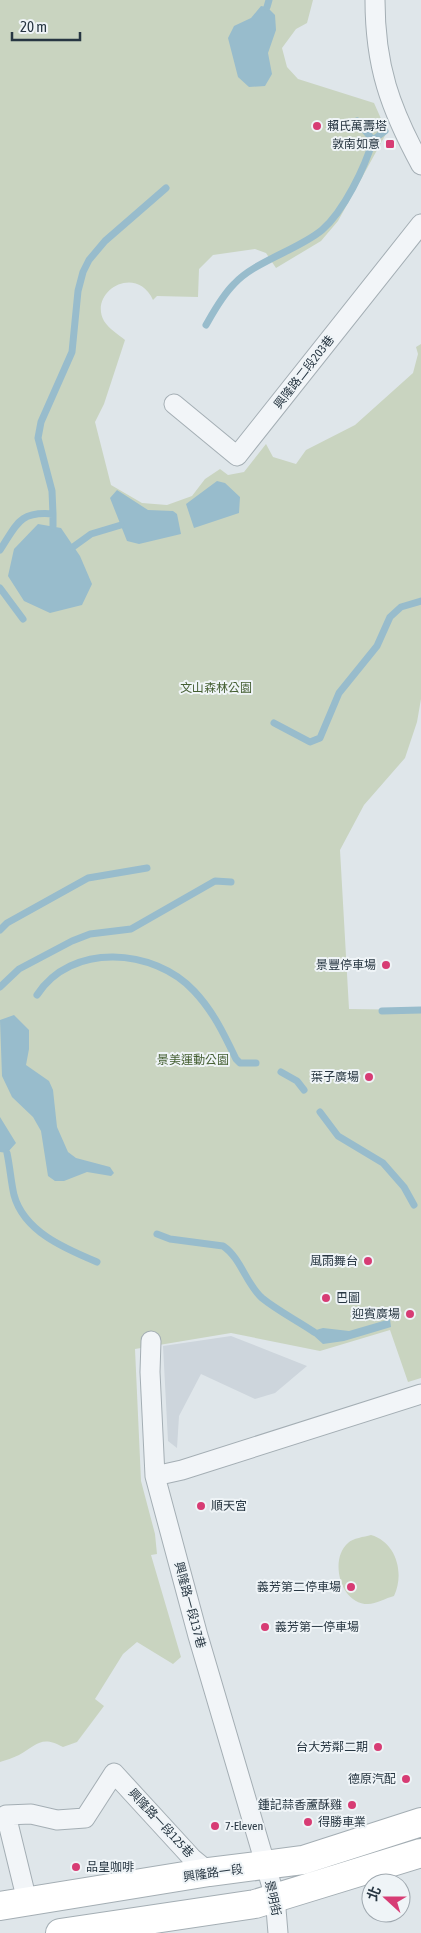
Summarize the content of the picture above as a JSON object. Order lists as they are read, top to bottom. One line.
{"streets":{"main road":["興隆路一段"],"street":["興隆路二段203巷","興隆路一段137巷","興隆路一段125巷","景明街"]},"crossings":[["興隆路一段137巷","興隆路一段"],["興隆路一段137巷","景明街"],["興隆路一段125巷","興隆路一段"],["興隆路一段","景明街"]],"parks":["文山森林公園","景美運動公園"],"places":{"other":["賴氏萬壽塔","景豐停車場","葉子廣場","風雨舞台","巴圖","迎賓廣場","順天宮","義芳第二停車場","義芳第一停車場","台大芳鄰二期","德原汽配","鍾記蒜香蘆酥雞","得勝車業","7-Eleven","品皇咖啡"],"transit":["敦南如意"]},"scale_bar":"20 m","north":"left"}
